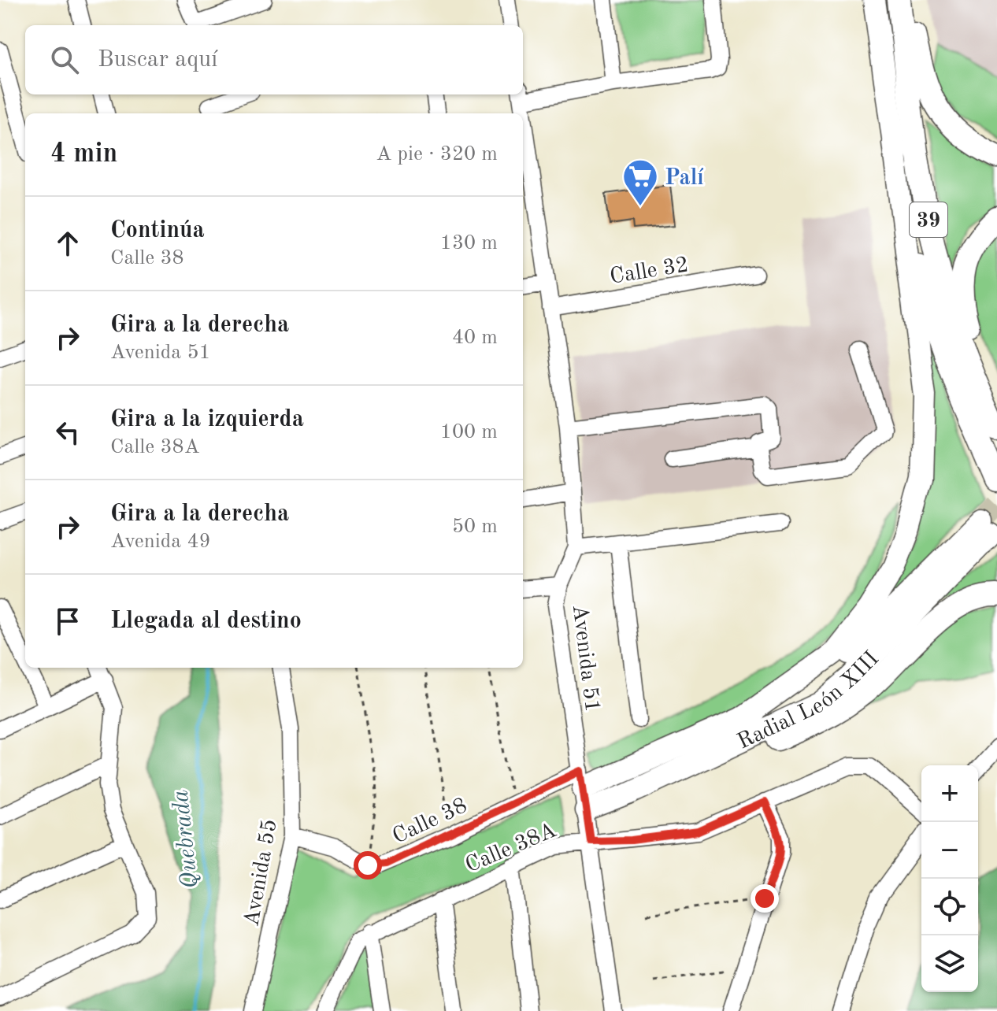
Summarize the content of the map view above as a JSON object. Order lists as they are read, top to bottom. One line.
{"streets":{"highway":["39","Radial León XIII"],"street":["Calle 32","Avenida 51","Calle 38","Calle 38A","Avenida 55"]},"crossings":[["Calle 32","Avenida 51"],["Avenida 51","Radial León XIII"],["Avenida 51","Calle 38"],["Avenida 51","Calle 38A"],["Radial León XIII","Calle 38"]],"water":["Quebrada"],"places":{"supermarket":["Palí"]},"page":{"search":"Buscar aquí","heading":["4 min","A pie · 320 m"],"list":[["Continúa","Calle 38","130 m"],["Gira a la derecha","Avenida 51","40 m"],["Gira a la izquierda","Calle 38A","100 m"],["Gira a la derecha","Avenida 49","50 m"],"Llegada al destino"],"map_buttons":["+","−"]}}
